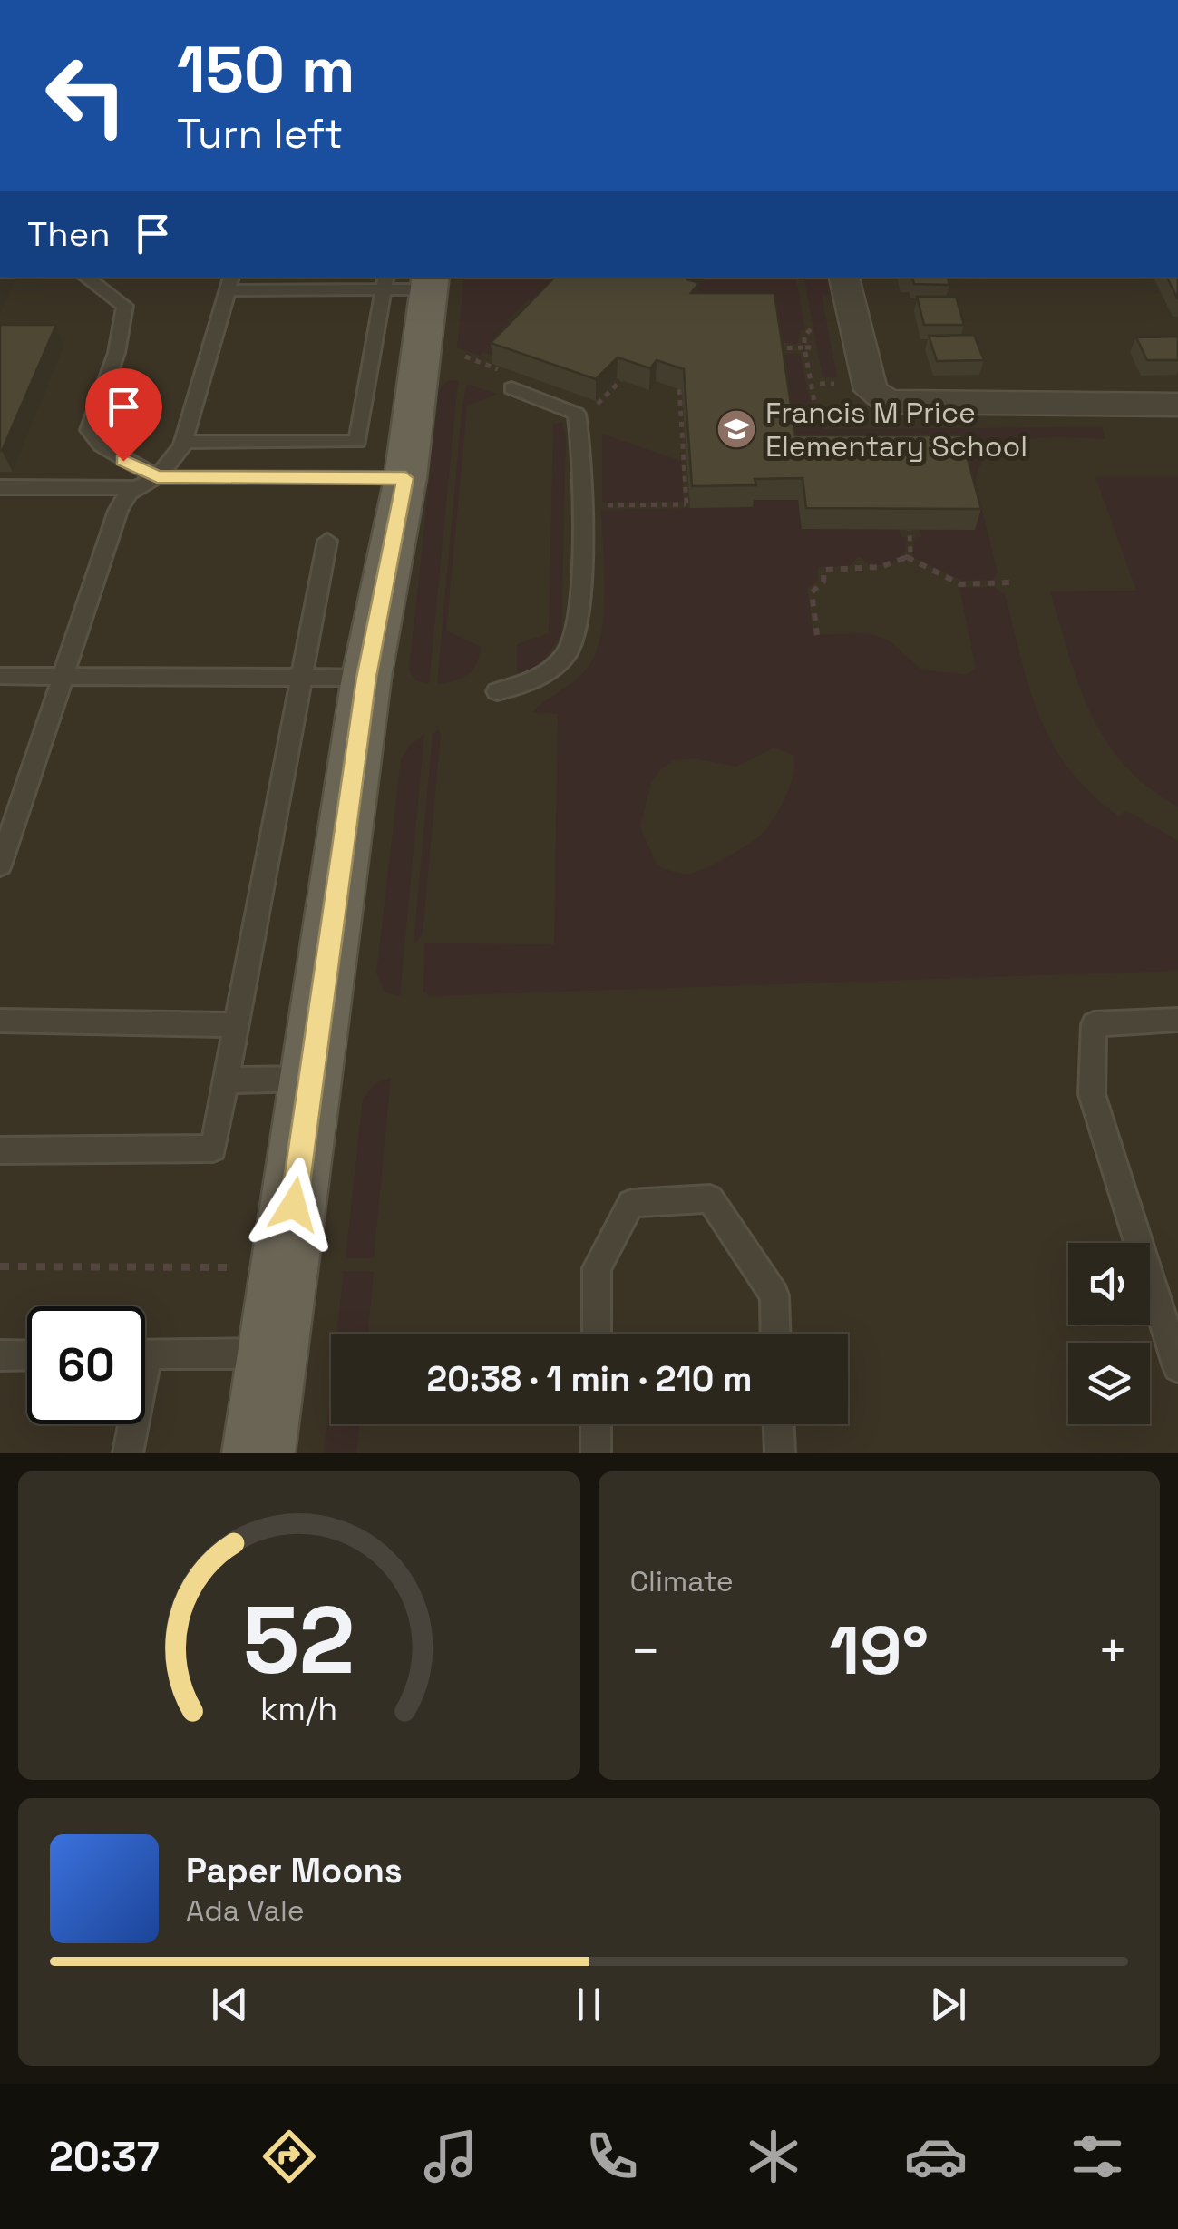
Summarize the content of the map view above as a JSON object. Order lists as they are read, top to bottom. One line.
{"places":{"school or university":["Francis M Price Elementary School"]},"page":{"turn":["150 m","Turn left"],"then":"Then","limit":"60","trip":"20:38 · 1 min · 210 m","tile":"Climate","heat":["−","19°","+"],"song":["Paper Moons","Ada Vale"],"tabs":"20:37","gauge":["52","km/h"]}}
